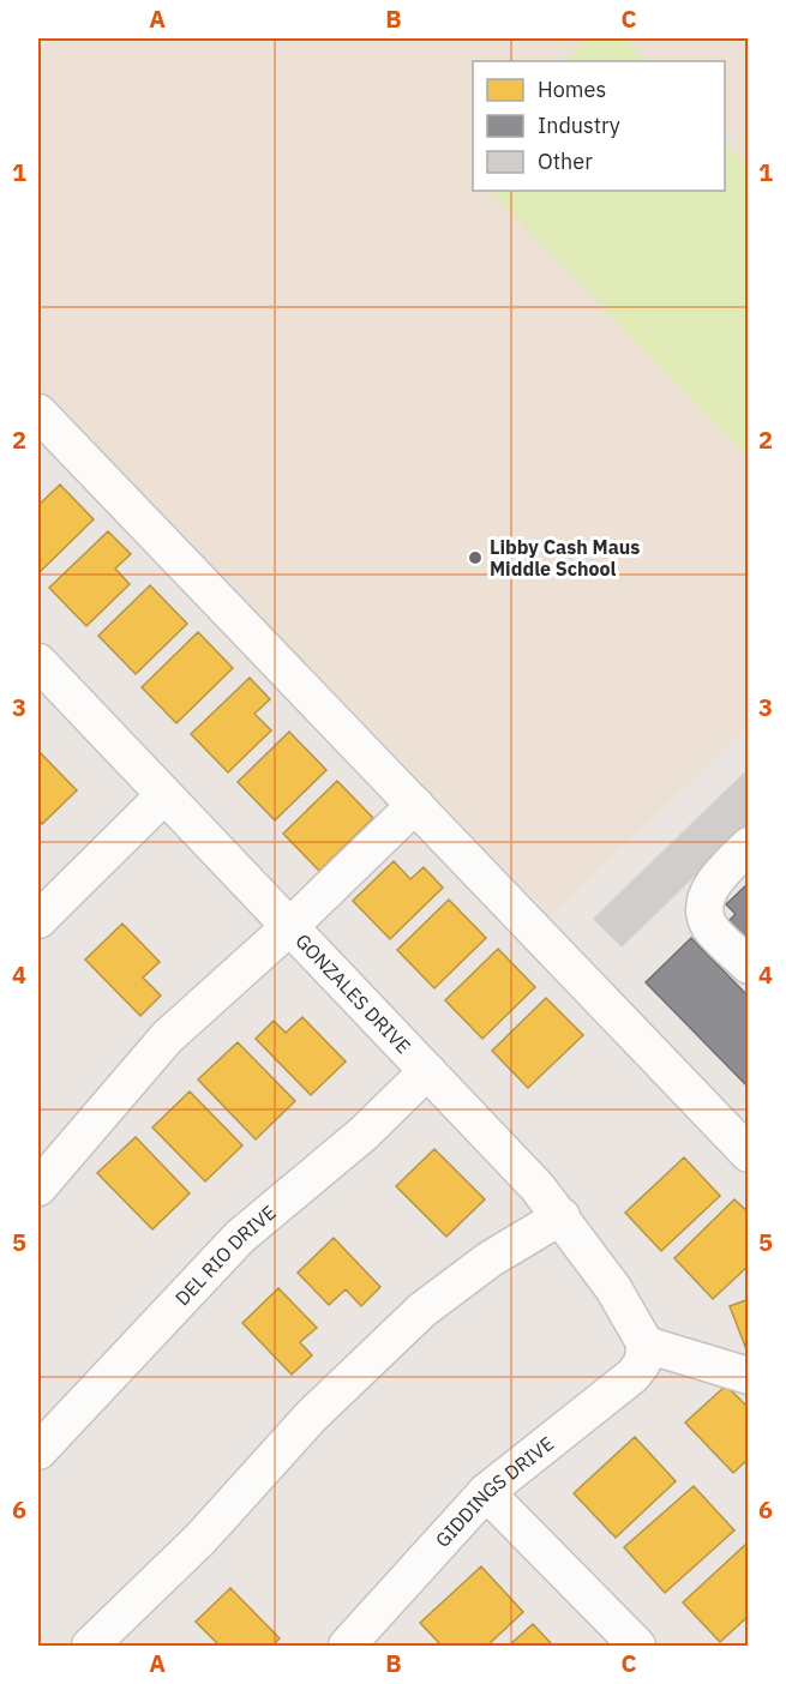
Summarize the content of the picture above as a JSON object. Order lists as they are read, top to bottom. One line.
{"streets":{"street":["GONZALES DRIVE","DEL RIO DRIVE","GIDDINGS DRIVE"]},"crossings":[["GONZALES DRIVE","DEL RIO DRIVE"],["GONZALES DRIVE","GIDDINGS DRIVE"]],"places":["Libby Cash Maus Middle School"],"legend":["Homes","Industry","Other"],"grid":{"columns":["A","B","C"],"rows":["1","2","3","4","5","6"]}}
